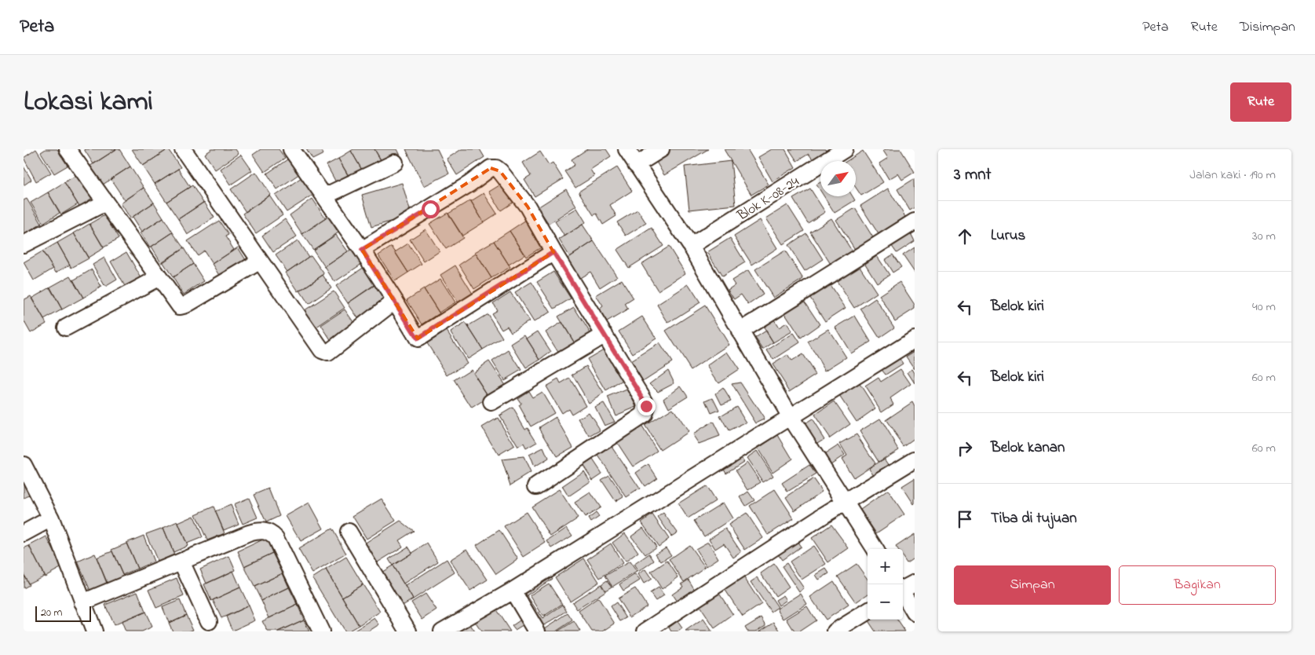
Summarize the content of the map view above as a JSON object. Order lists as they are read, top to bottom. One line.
{"streets":{"street":["Blok K-08-24"]},"scale_bar":"20 m","north":"top right","page":{"header":"Peta","nav":["Peta","Rute","Disimpan"],"title":"Lokasi kami","buttons":["Rute",["Simpan","Bagikan"]],"heading":["3 mnt","Jalan kaki · 190 m"],"list":[["Lurus","30 m"],["Belok kiri","40 m"],["Belok kiri","60 m"],["Belok kanan","60 m"],"Tiba di tujuan"],"map_buttons":["+","−"],"scale":"20 m"}}
